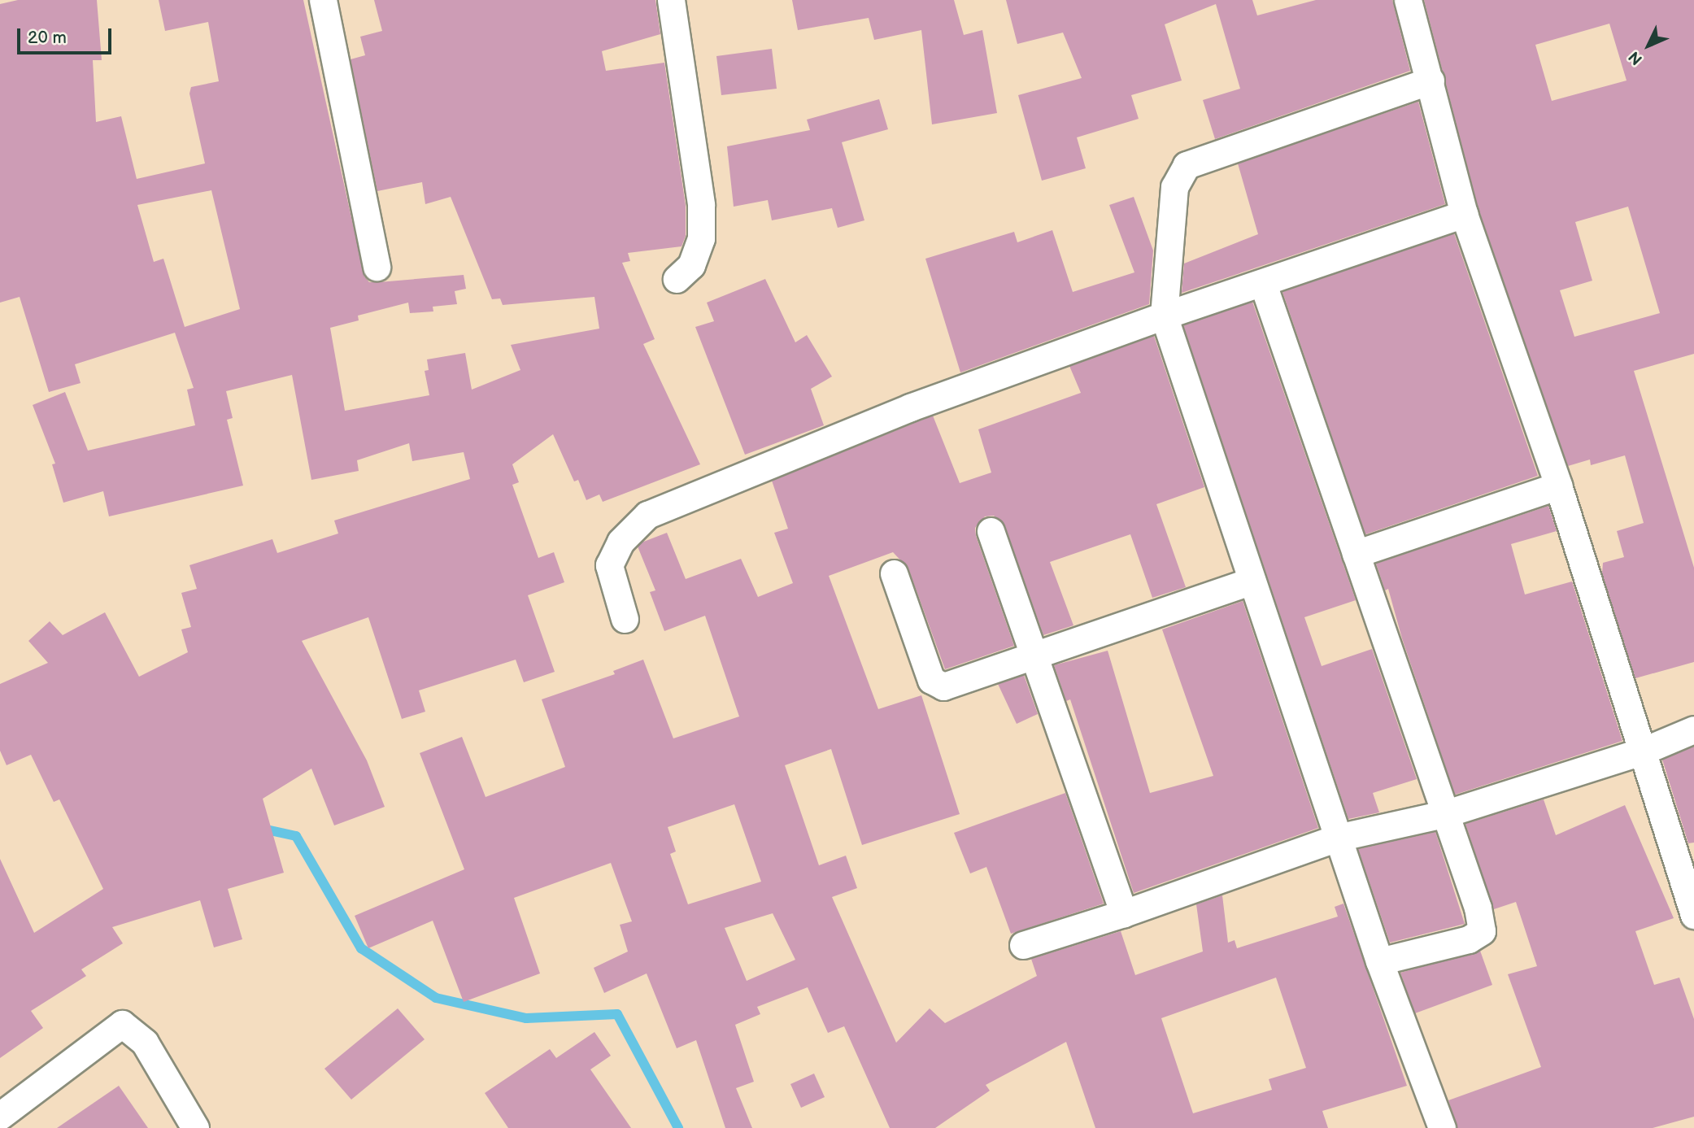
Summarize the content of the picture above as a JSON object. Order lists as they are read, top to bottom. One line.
{"scale_bar":"20 m","north":"bottom left"}
